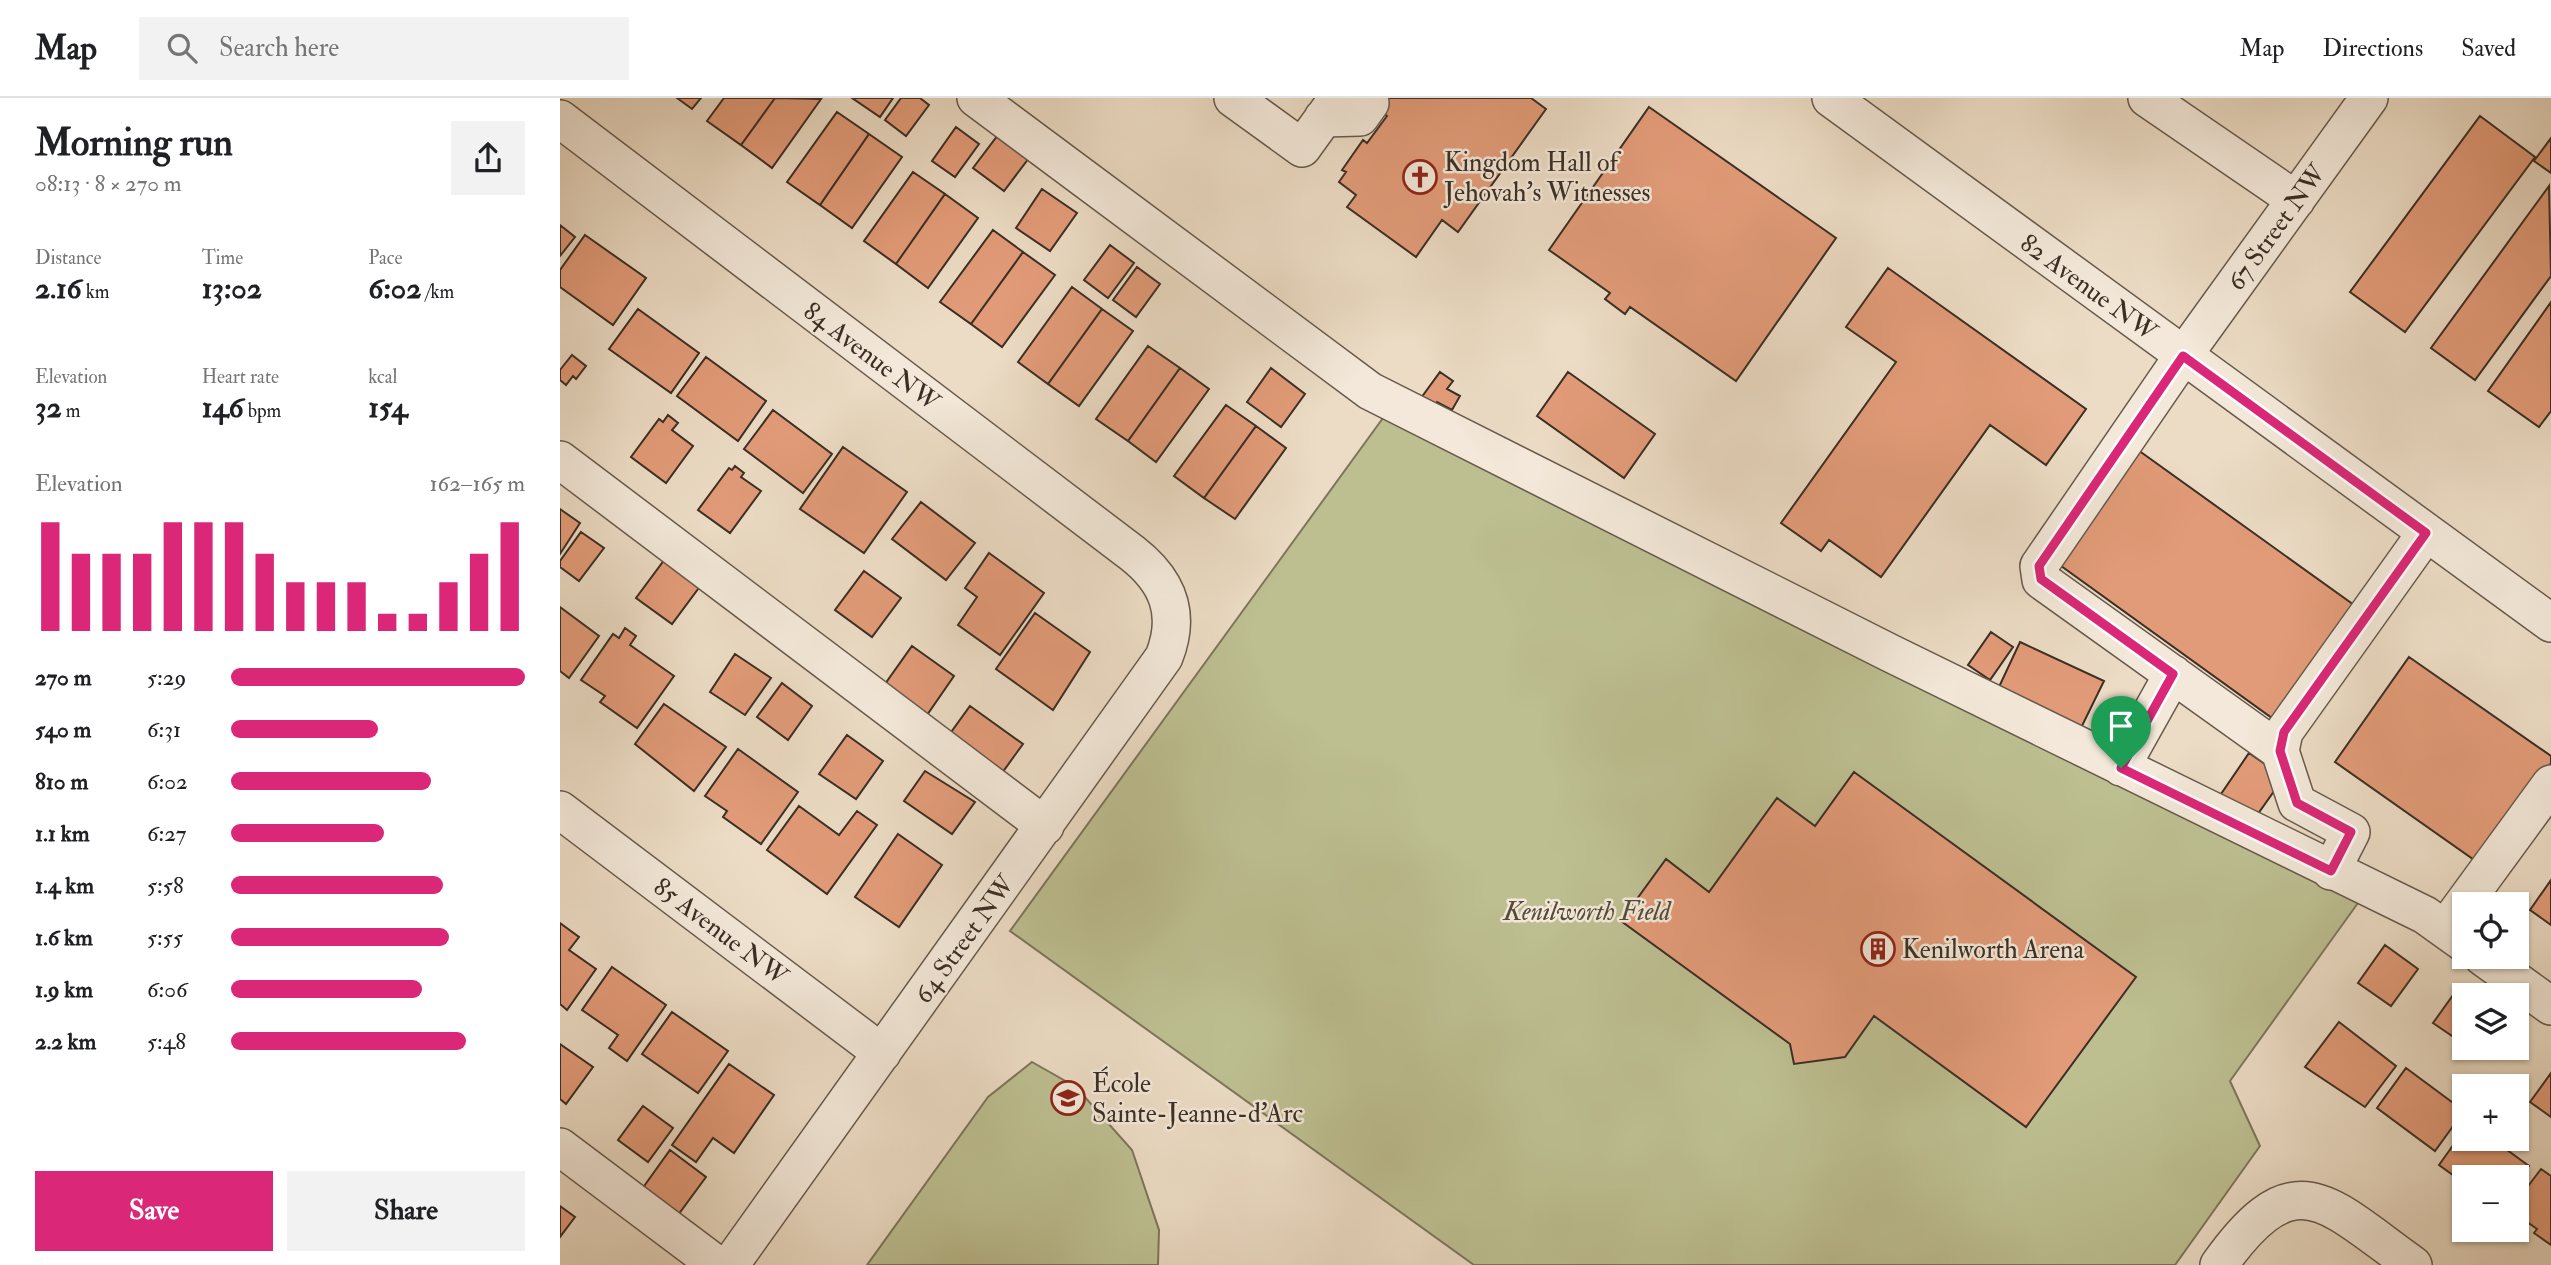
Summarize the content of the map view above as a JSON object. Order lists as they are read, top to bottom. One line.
{"streets":{"street":["67 Street NW","82 Avenue NW","84 Avenue NW","85 Avenue NW","64 Street NW"]},"crossings":[["67 Street NW","82 Avenue NW"],["84 Avenue NW","64 Street NW"],["85 Avenue NW","64 Street NW"]],"parks":["Kenilworth Field"],"places":{"church":["Kingdom Hall of Jehovah's Witnesses"],"building":["Kenilworth Arena"],"school or university":["École Sainte-Jeanne-d'Arc"]},"page":{"header":"Map","search":"Search here","nav":["Map","Directions","Saved"],"heading":["Morning run","08:13 · 8 × 270 m"],"stats":[["Distance","2.16 km"],["Time","13:02"],["Pace","6:02 /km"],["Elevation","32 m"],["Heart rate","146 bpm"],["kcal","154"]],"chart":["Elevation","162–165 m"],"list":[{"name":"270 m","note":"5:29"},{"name":"540 m","note":"6:31"},{"name":"810 m","note":"6:02"},{"name":"1.1 km","note":"6:27"},{"name":"1.4 km","note":"5:58"},{"name":"1.6 km","note":"5:55"},{"name":"1.9 km","note":"6:06"},{"name":"2.2 km","note":"5:48"}],"map_buttons":["+","−"],"buttons":["Save","Share"]}}
